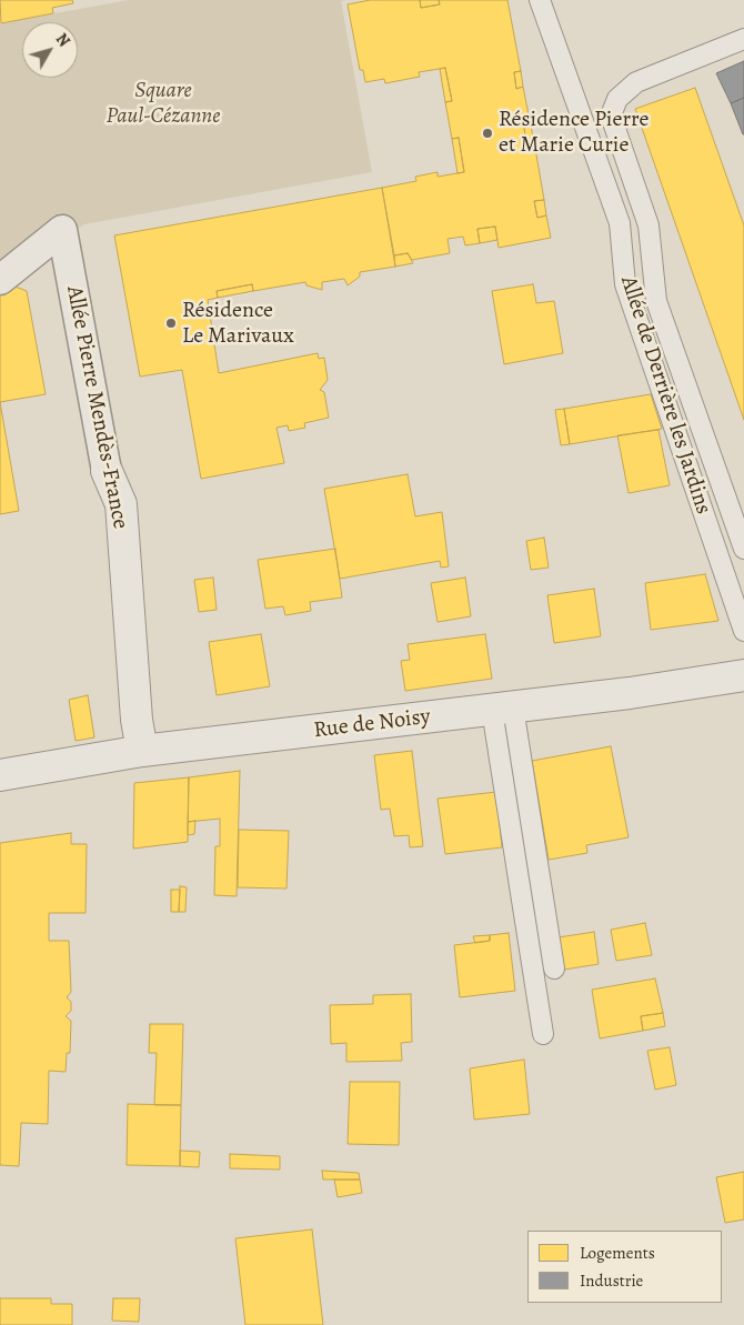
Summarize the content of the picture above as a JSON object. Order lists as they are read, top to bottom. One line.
{"streets":{"street":["Allée Pierre Mendès-France","Rue de Noisy"],"lane":["Allée de Derrière les Jardins"]},"crossings":[["Allée Pierre Mendès-France","Rue de Noisy"]],"parks":["Square Paul-Cézanne"],"places":["Résidence Pierre et Marie Curie","Résidence Le Marivaux"],"legend":["Logements","Industrie"],"north":"top right"}
